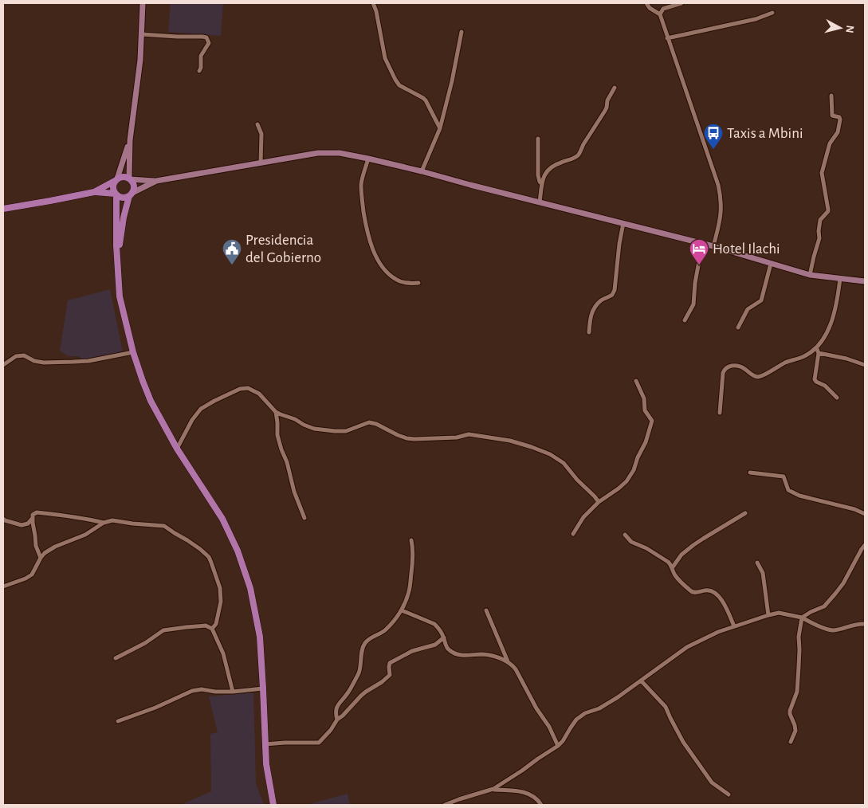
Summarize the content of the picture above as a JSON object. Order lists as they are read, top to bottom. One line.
{"places":{"bus stop":["Taxis a Mbini"],"public building":["Presidencia del Gobierno"],"hotel":["Hotel Ilachi"]},"north":"right"}
